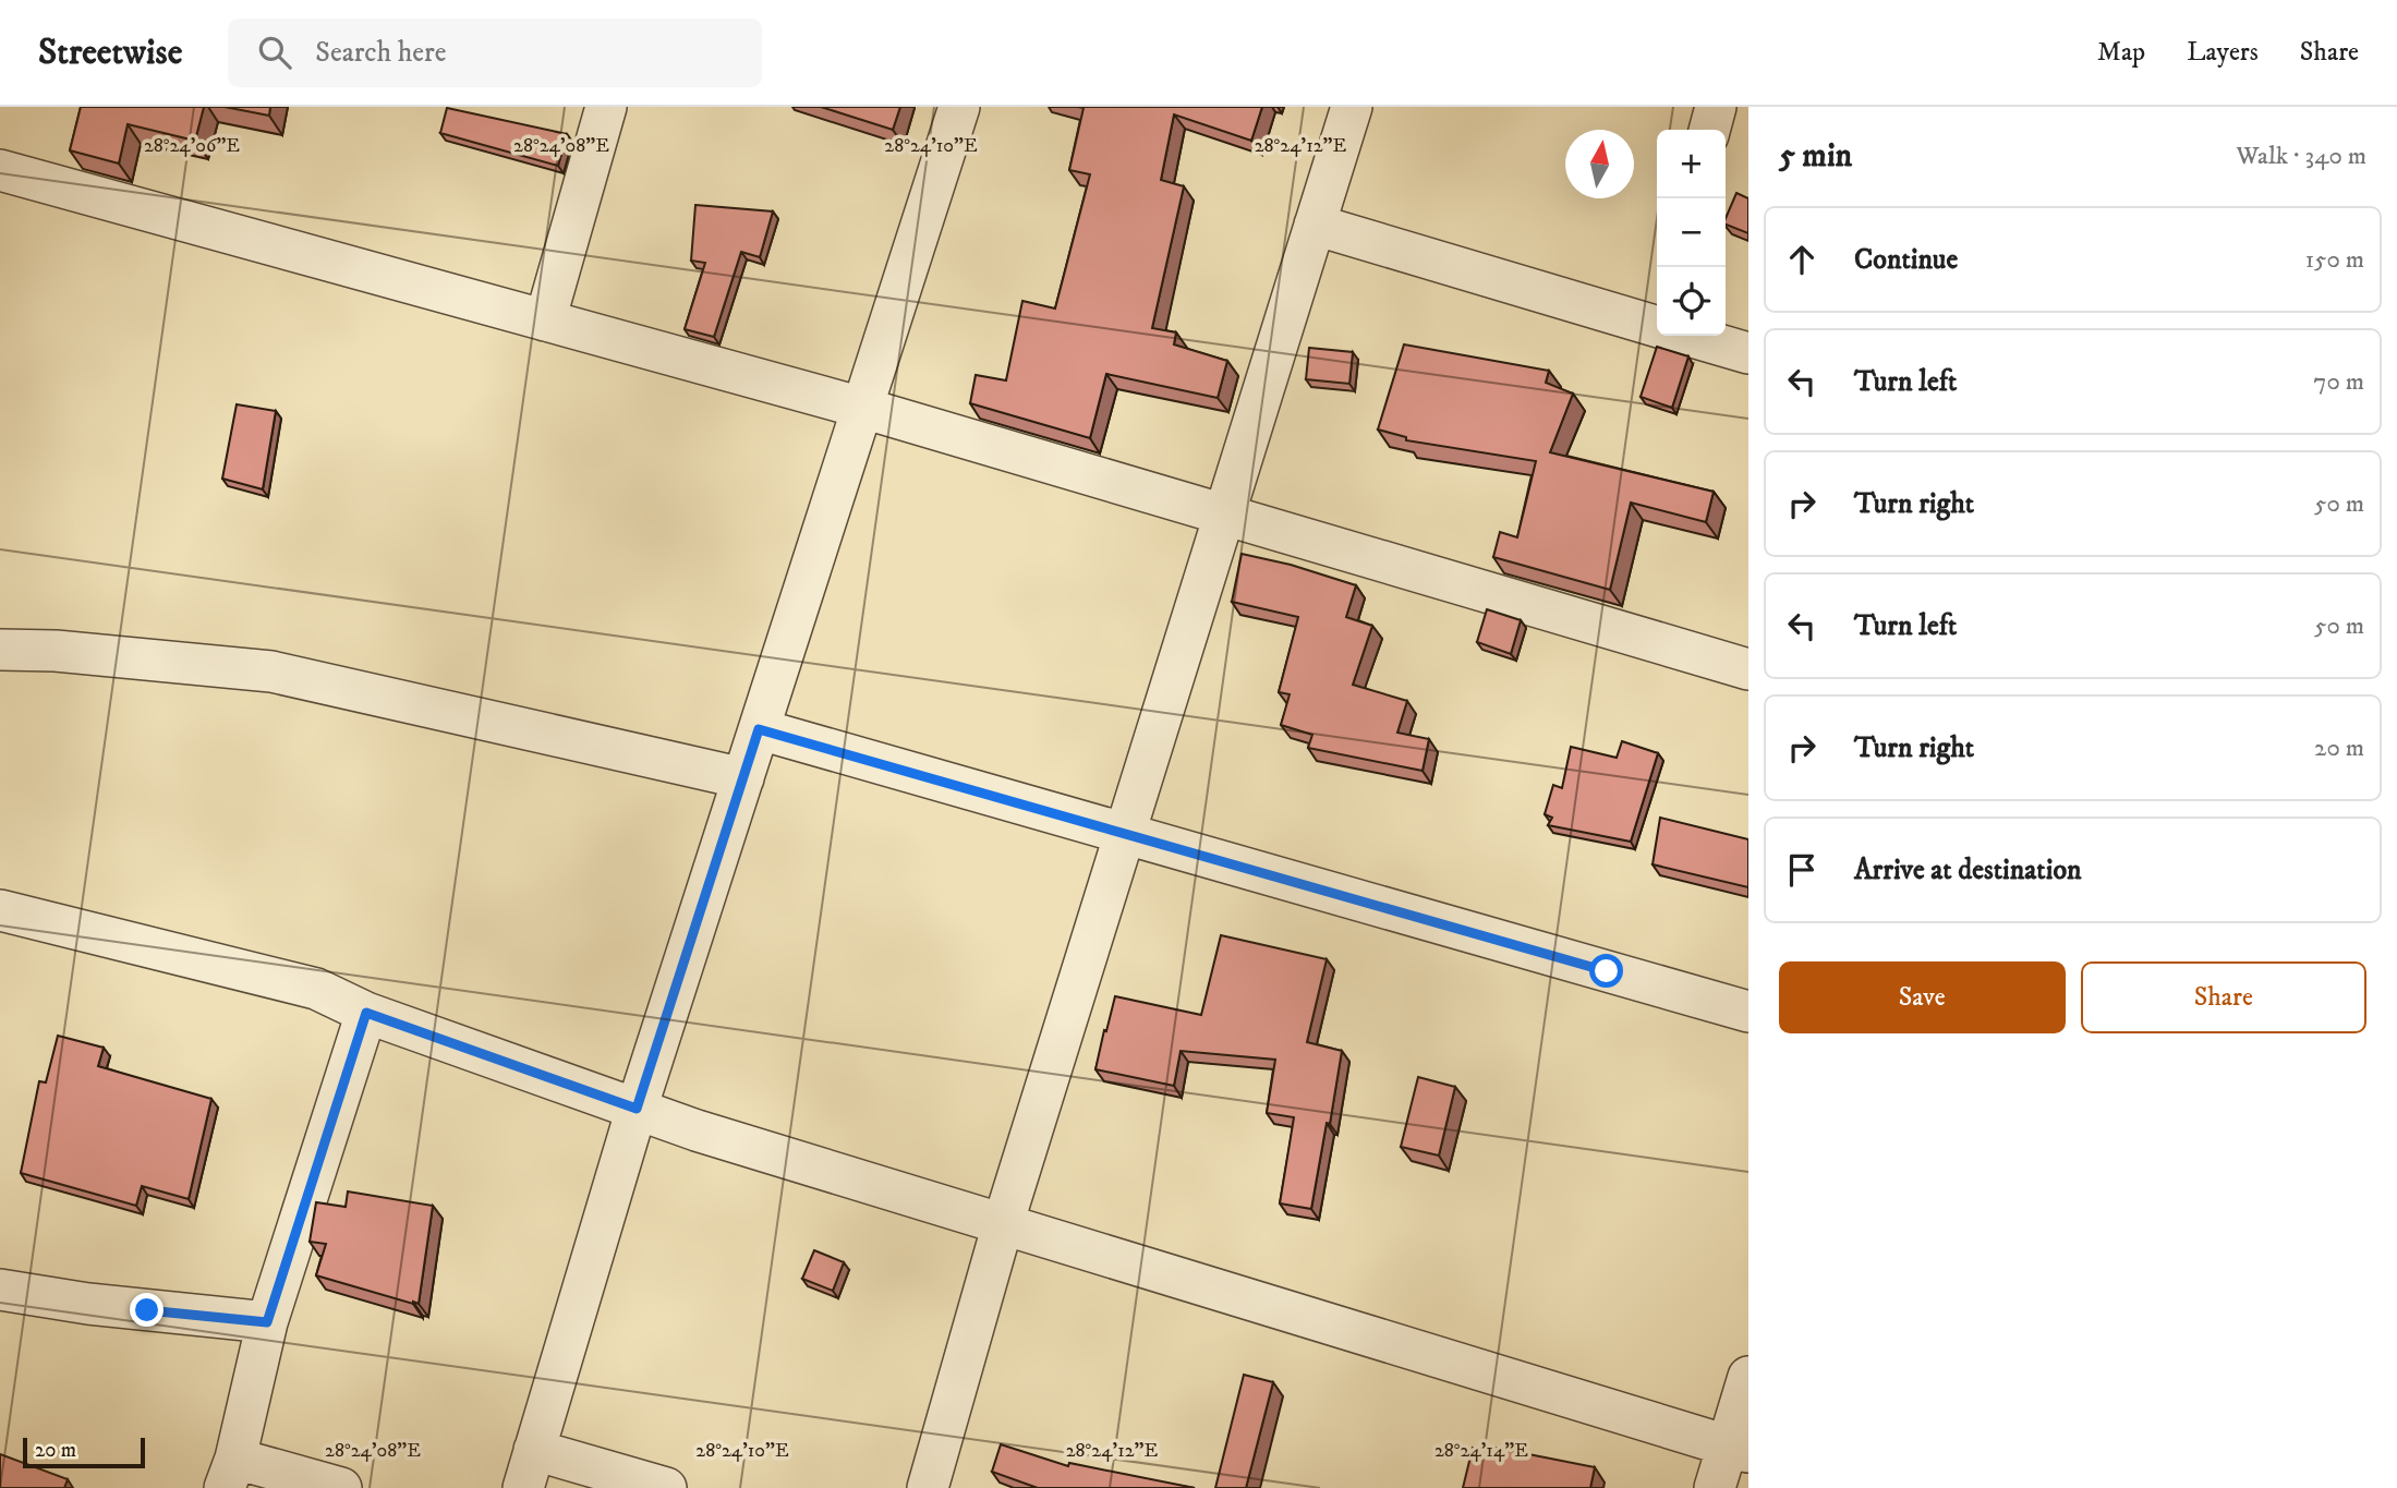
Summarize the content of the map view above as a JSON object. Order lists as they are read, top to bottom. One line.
{"scale_bar":"20 m","north":"top","page":{"header":"Streetwise","search":"Search here","nav":["Map","Layers","Share"],"heading":["5 min","Walk · 340 m"],"map_buttons":["+","−"],"list":[["Continue","150 m"],["Turn left","70 m"],["Turn right","50 m"],["Turn left","50 m"],["Turn right","20 m"],"Arrive at destination"],"buttons":["Save","Share"],"scale":"20 m"},"coordinates":["28°24'06\"E","28°24'08\"E","28°24'10\"E","28°24'12\"E","28°24'14\"E"]}
